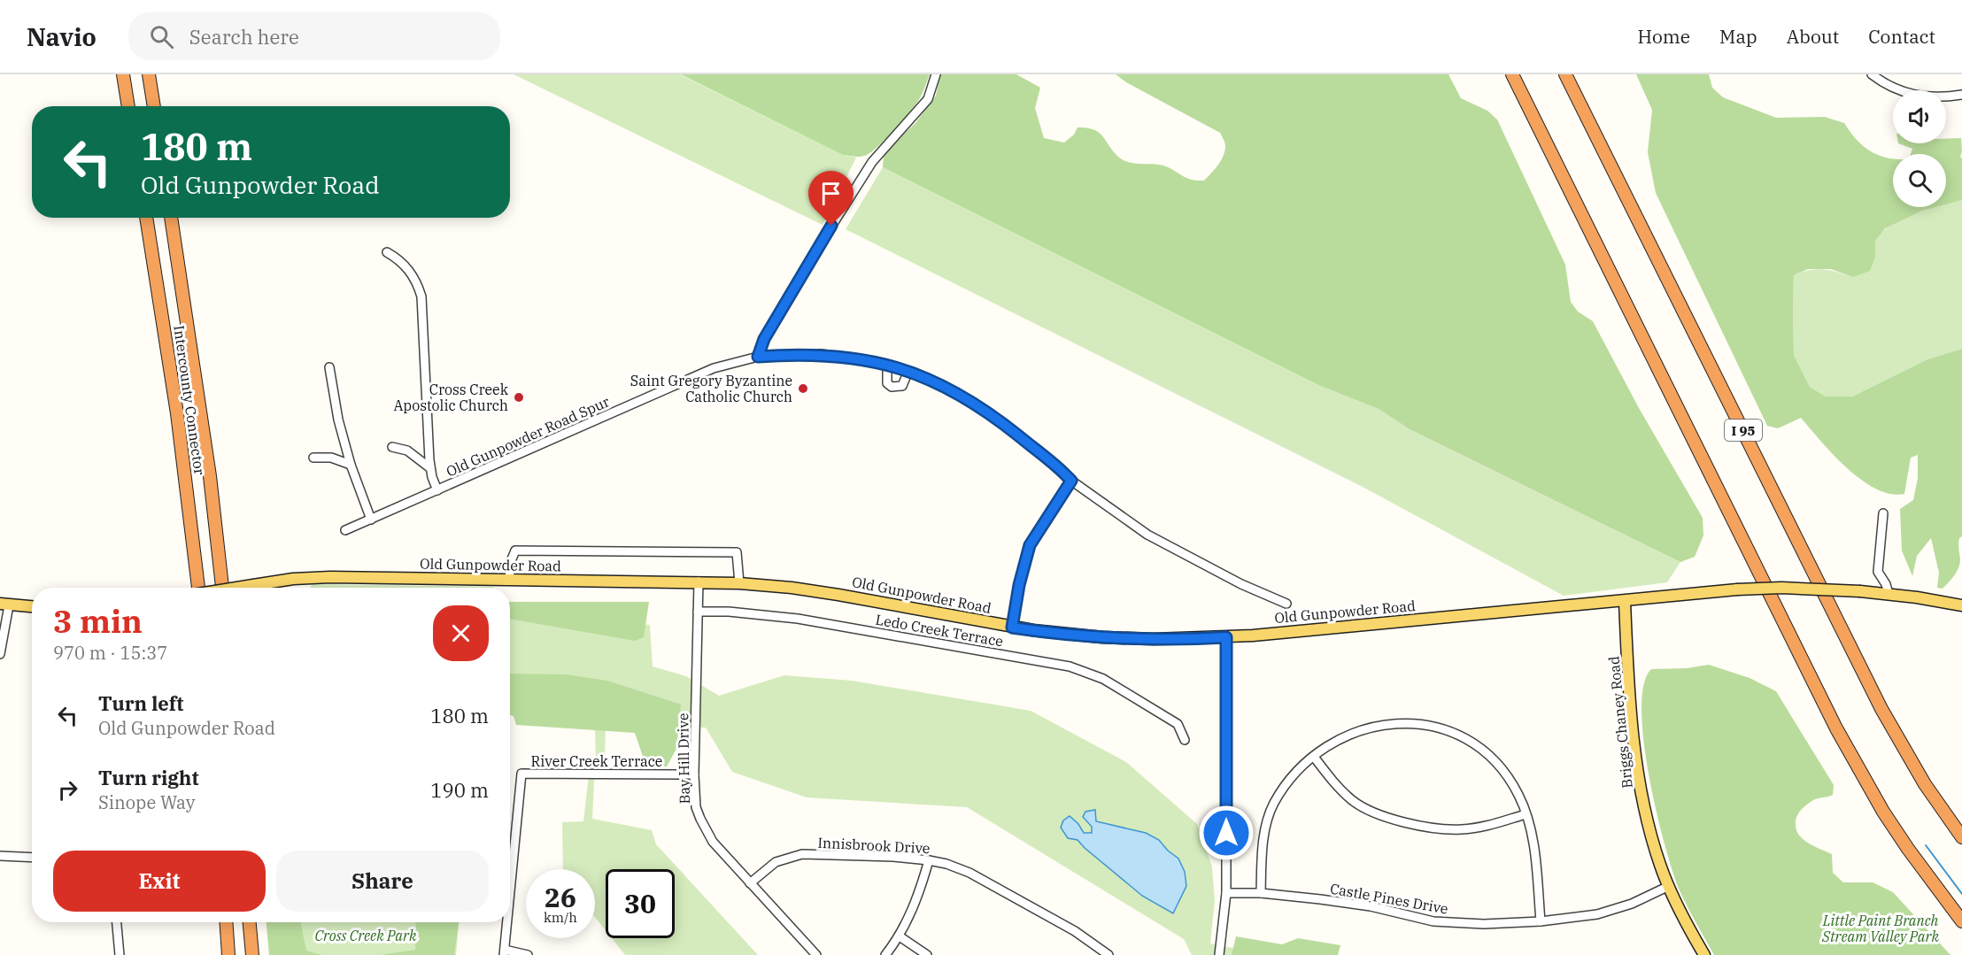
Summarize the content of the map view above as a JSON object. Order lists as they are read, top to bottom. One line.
{"streets":{"highway":["Intercounty Connector","I 95"],"main road":["Old Gunpowder Road","Briggs Chaney Road"],"street":["Old Gunpowder Road Spur","Ledo Creek Terrace","Bay Hill Drive","River Creek Terrace","Innisbrook Drive","Castle Pines Drive"]},"crossings":[["Old Gunpowder Road","Briggs Chaney Road"],["Old Gunpowder Road","Bay Hill Drive"],["Ledo Creek Terrace","Bay Hill Drive"],["Briggs Chaney Road","Castle Pines Drive"],["Bay Hill Drive","River Creek Terrace"],["Bay Hill Drive","Innisbrook Drive"]],"parks":["Little Paint Branch Stream Valley Park","Cross Creek Park"],"places":["Saint Gregory Byzantine Catholic Church","Cross Creek Apostolic Church"],"page":{"header":"Navio","search":"Search here","nav":["Home","Map","About","Contact"],"turn":["180 m","Old Gunpowder Road"],"heading":["3 min","970 m · 15:37"],"list":[{"name":"Turn left","note":"Old Gunpowder Road","value":"180 m"},{"name":"Turn right","note":"Sinope Way","value":"190 m"}],"buttons":["Exit","Share"],"speed":"26 km/h","limit":"30"}}
